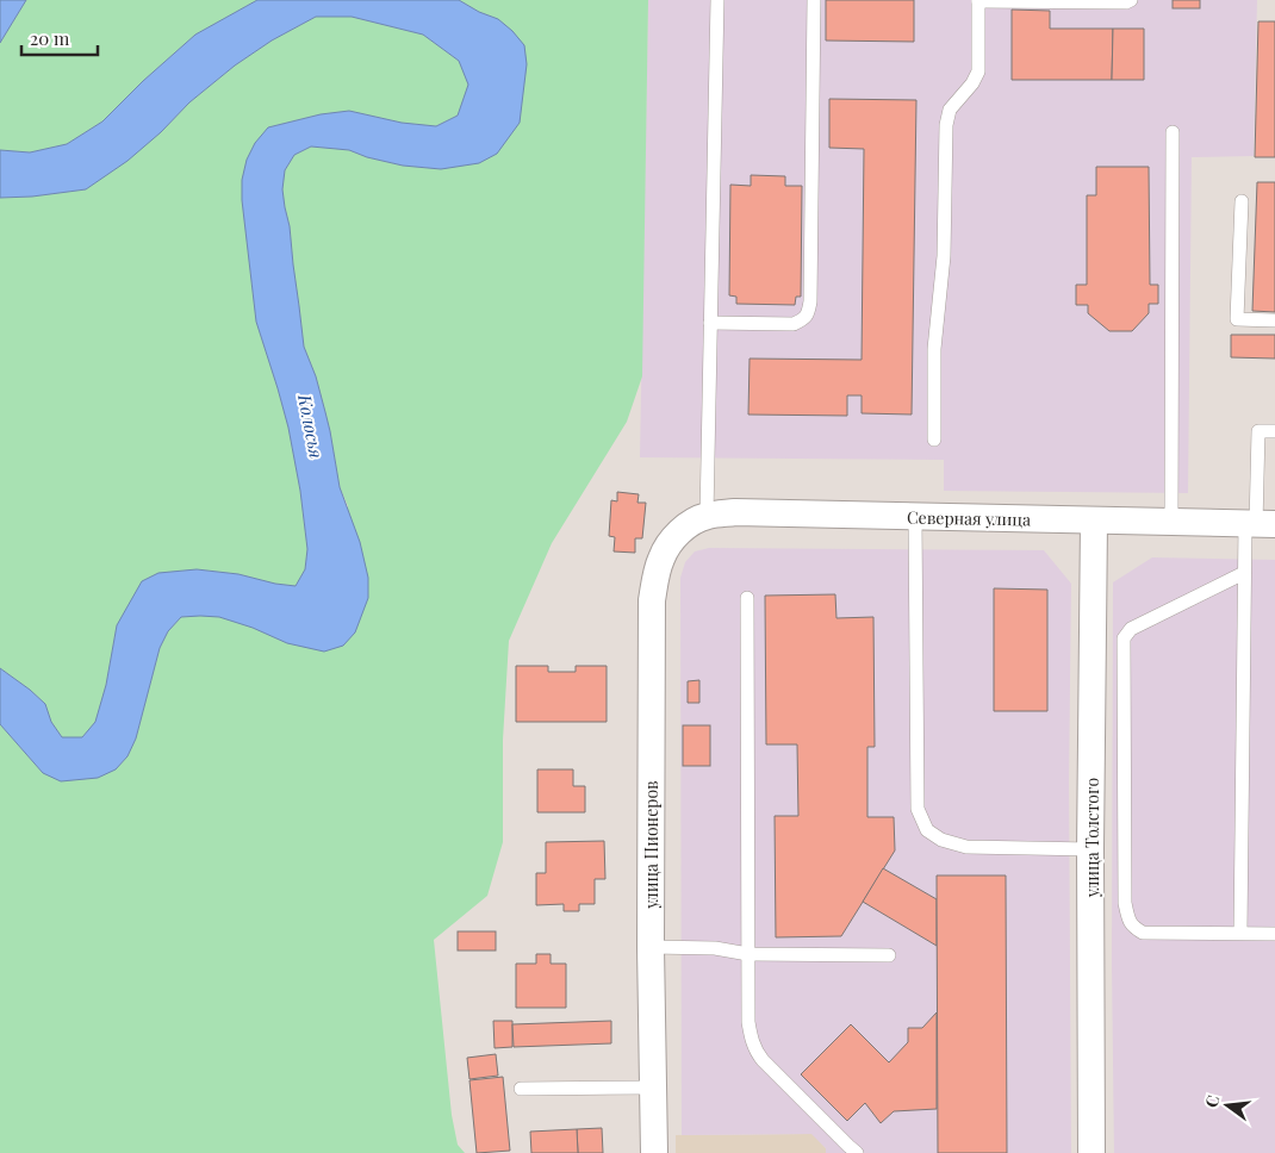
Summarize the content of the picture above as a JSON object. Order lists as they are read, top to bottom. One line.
{"streets":{"street":["Северная улица","улица Толстого","улица Пионеров"]},"crossings":[["Северная улица","улица Толстого"],["Северная улица","улица Пионеров"]],"water":["Колосья"],"scale_bar":"20 m","north":"left"}
